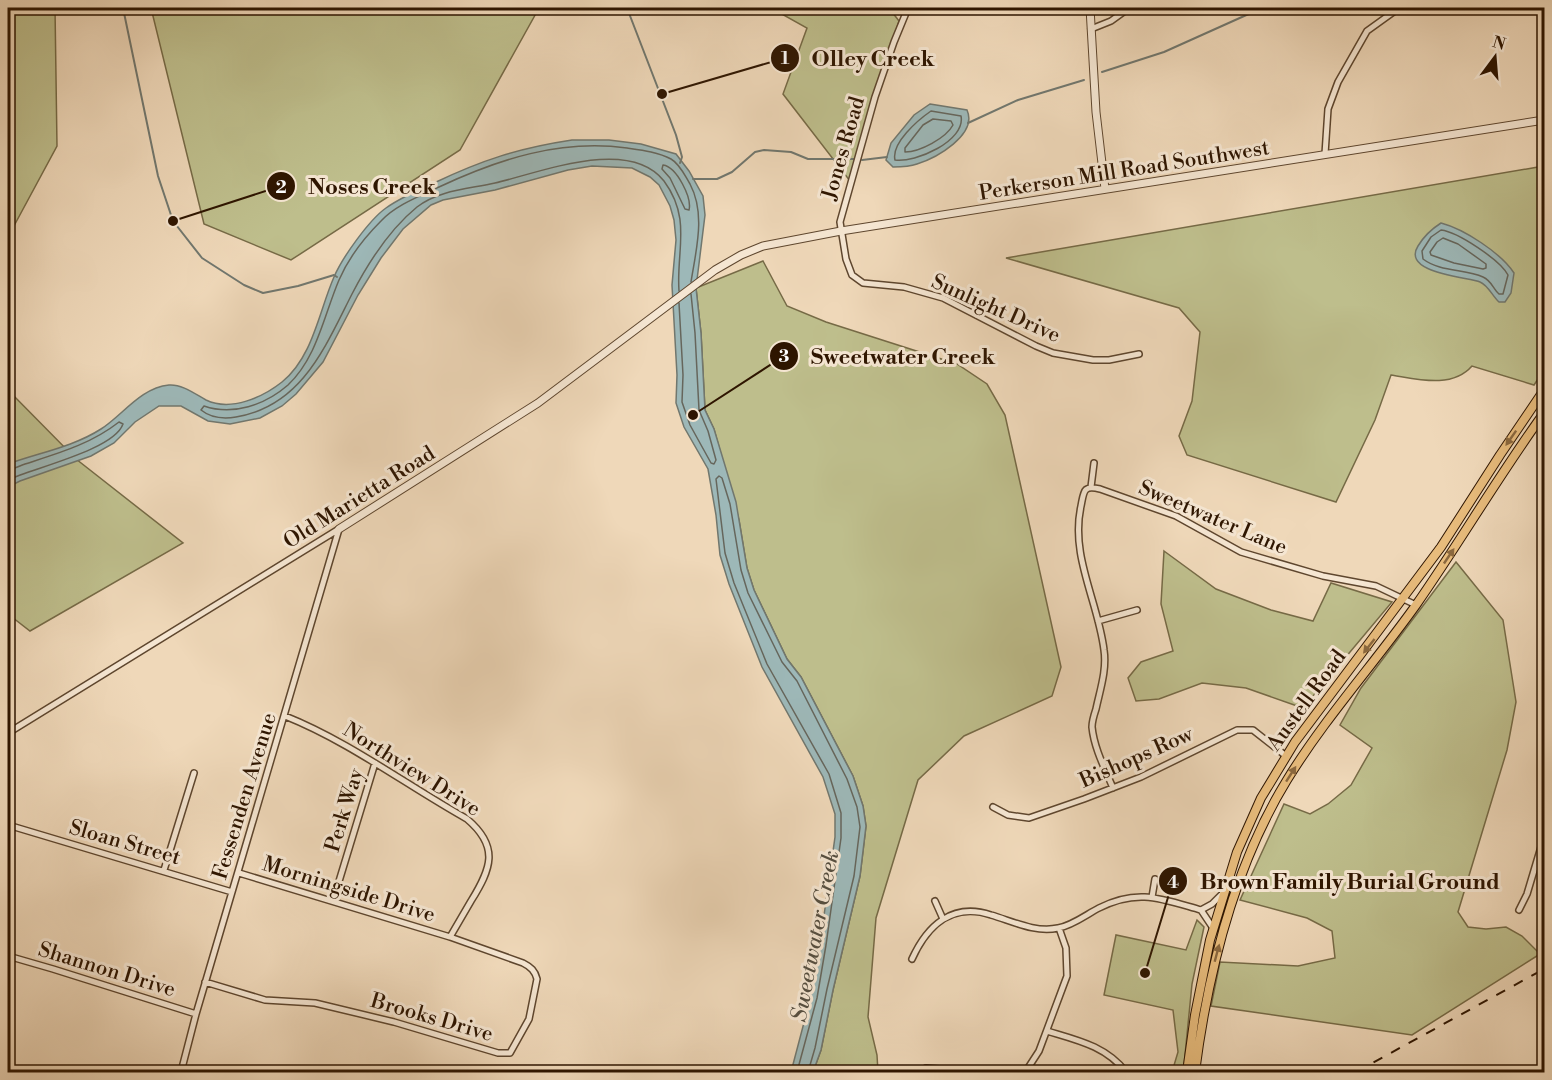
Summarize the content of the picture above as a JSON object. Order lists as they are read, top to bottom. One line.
{"streets":{"main road":["Austell Road"],"street":["Jones Road","Perkerson Mill Road Southwest","Sunlight Drive","Old Marietta Road","Sweetwater Lane","Bishops Row","Northview Drive","Fessenden Avenue","Perk Way","Sloan Street","Morningside Drive","Shannon Drive","Brooks Drive"]},"crossings":[["Jones Road","Perkerson Mill Road Southwest"],["Jones Road","Sunlight Drive"],["Perkerson Mill Road Southwest","Sunlight Drive"],["Perkerson Mill Road Southwest","Old Marietta Road"],["Old Marietta Road","Fessenden Avenue"],["Sweetwater Lane","Austell Road"],["Austell Road","Bishops Row"],["Northview Drive","Fessenden Avenue"],["Northview Drive","Perk Way"],["Northview Drive","Morningside Drive"],["Northview Drive","Brooks Drive"],["Fessenden Avenue","Sloan Street"],["Fessenden Avenue","Morningside Drive"],["Fessenden Avenue","Shannon Drive"],["Fessenden Avenue","Brooks Drive"],["Perk Way","Morningside Drive"],["Morningside Drive","Brooks Drive"]],"water":["Sweetwater Creek"],"places":["Olley Creek","Noses Creek","Sweetwater Creek","Brown Family Burial Ground"],"north":"top"}
